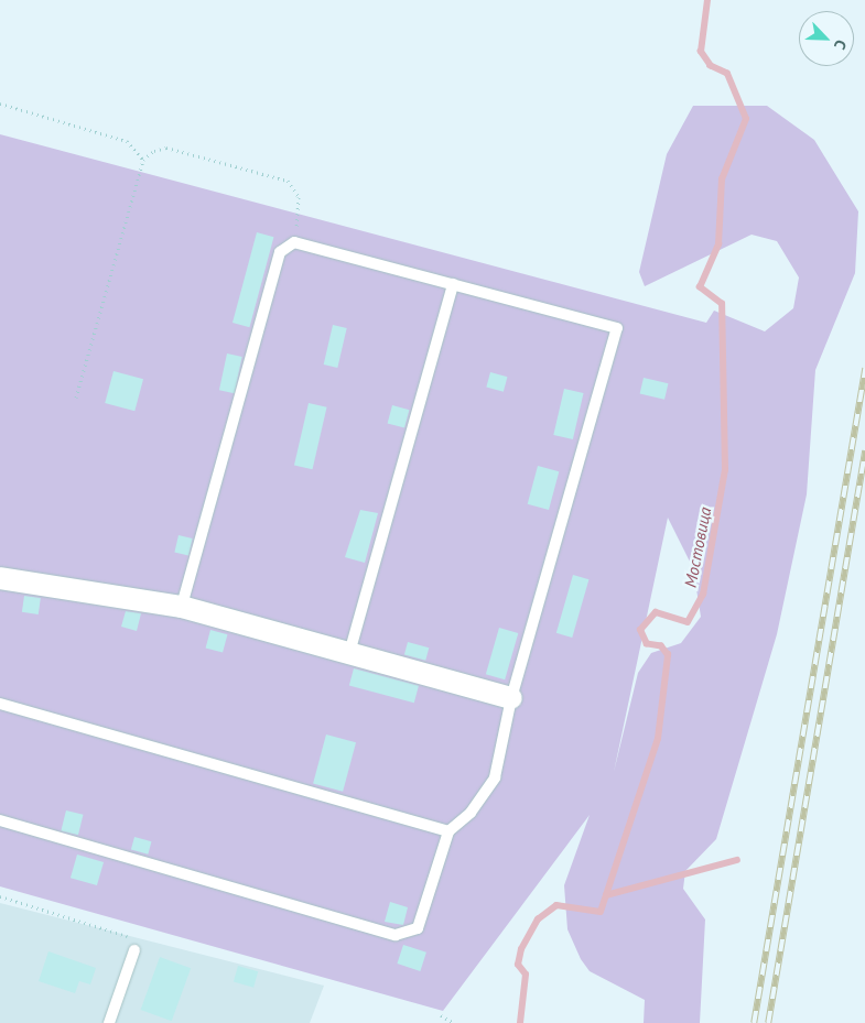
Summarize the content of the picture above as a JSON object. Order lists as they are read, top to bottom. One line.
{"water":["Мостовица"],"north":"bottom right"}
